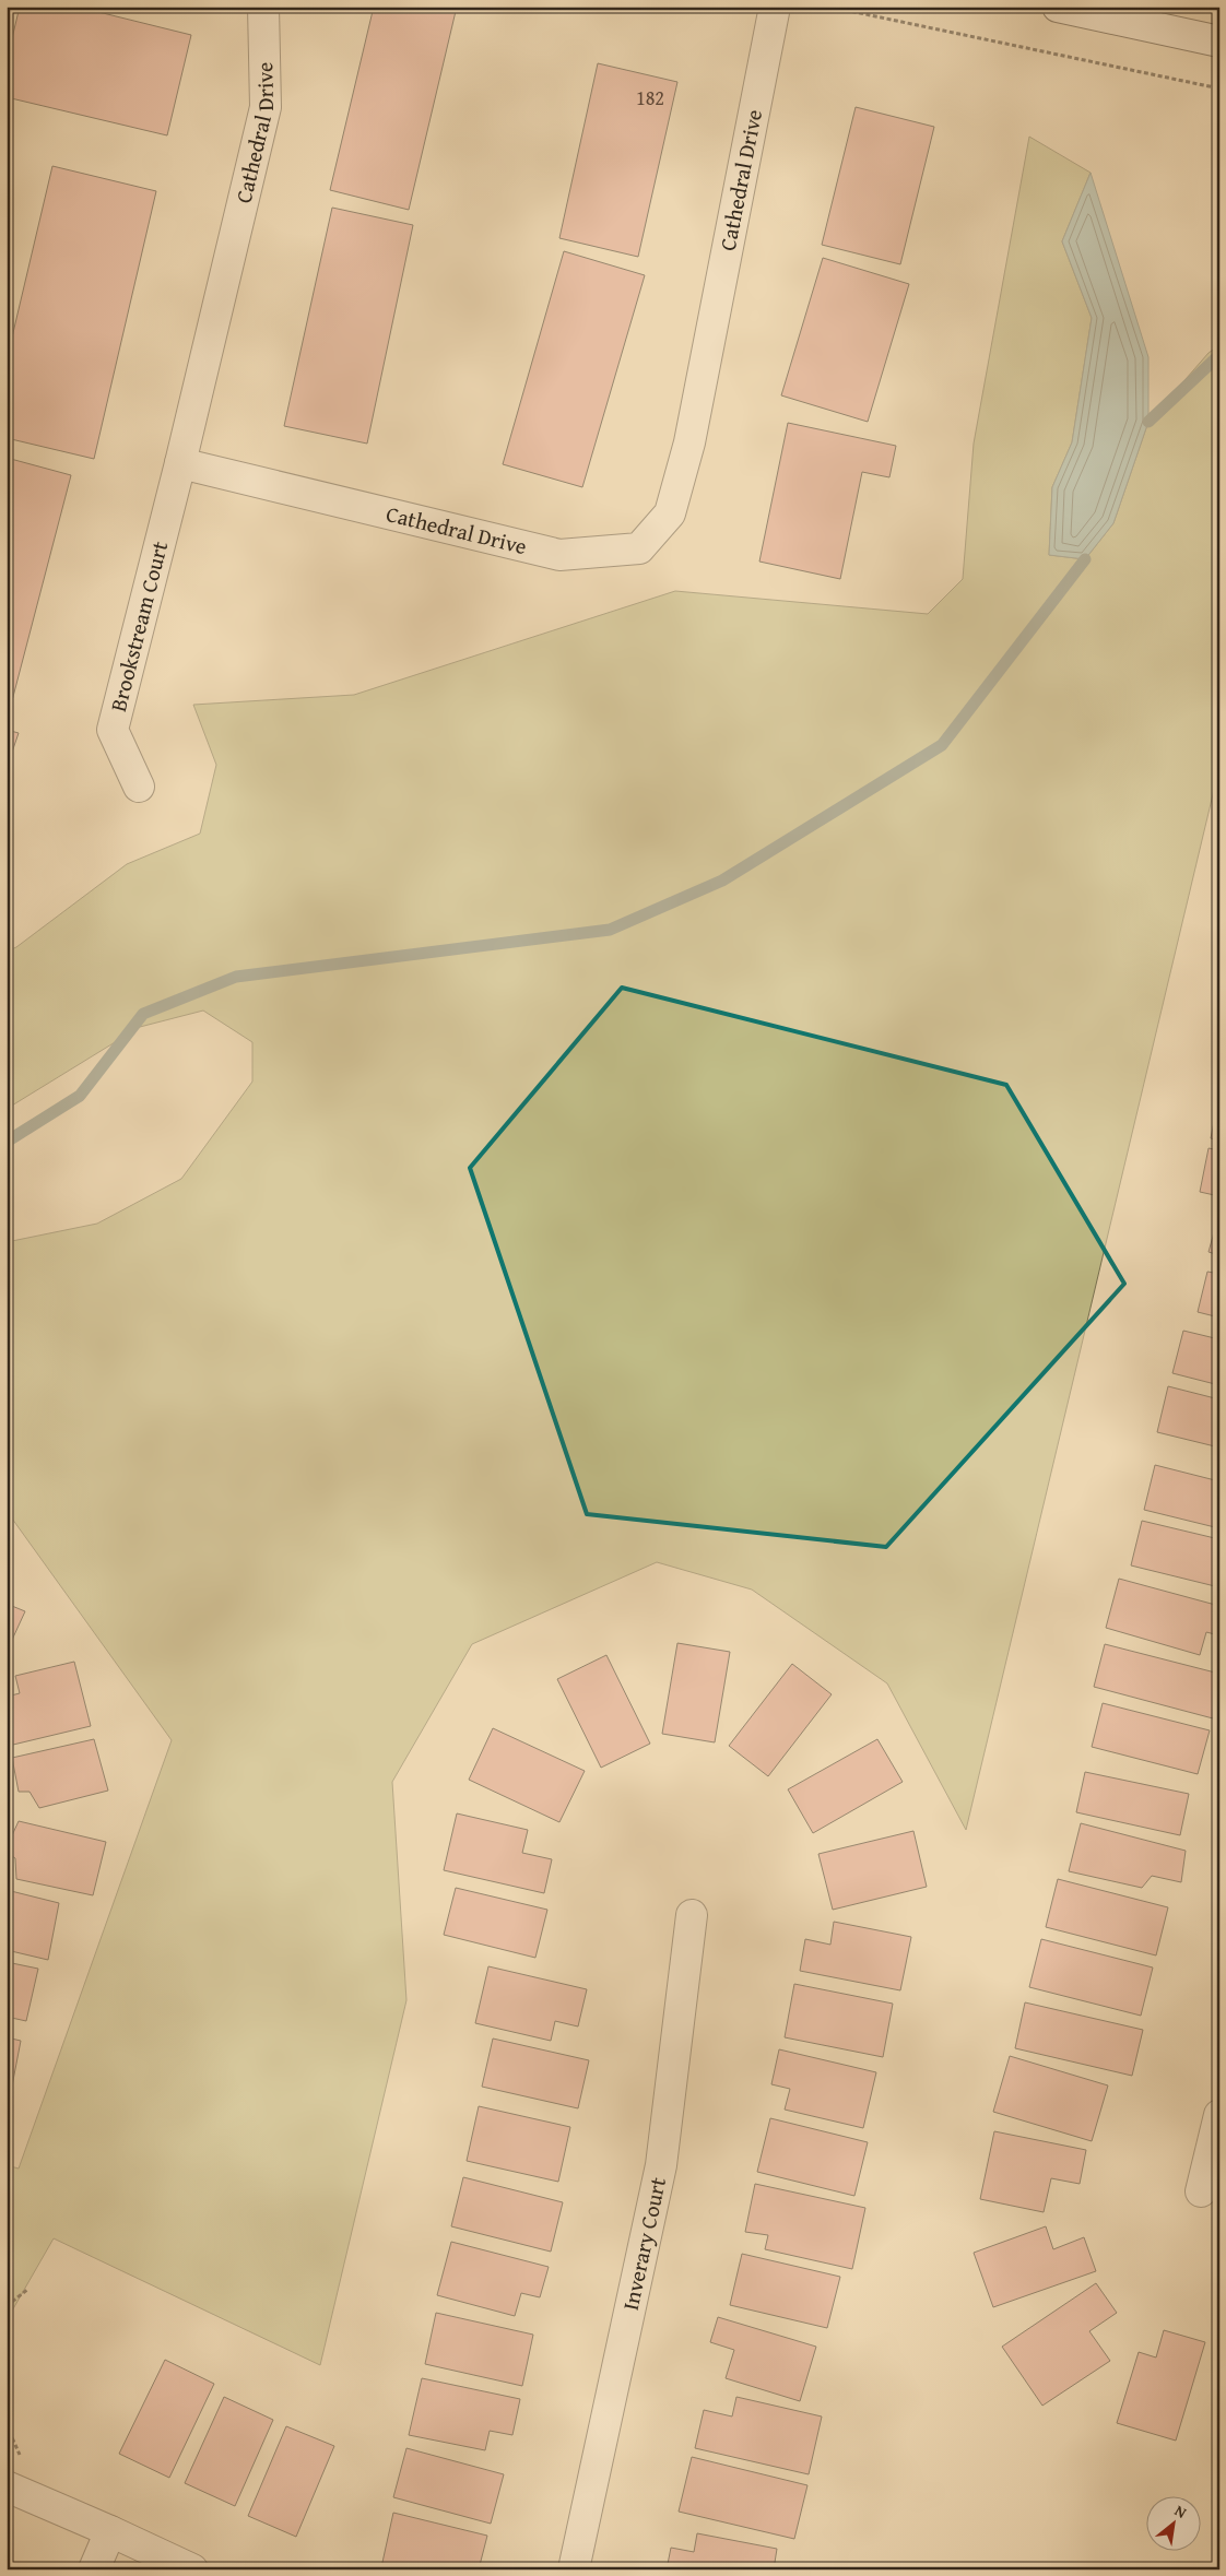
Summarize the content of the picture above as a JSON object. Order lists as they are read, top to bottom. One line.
{"streets":{"street":["Cathedral Drive","Brookstream Court","Inverary Court"]},"crossings":[["Cathedral Drive","Brookstream Court"]],"house_numbers":["182"],"north":"top right"}
